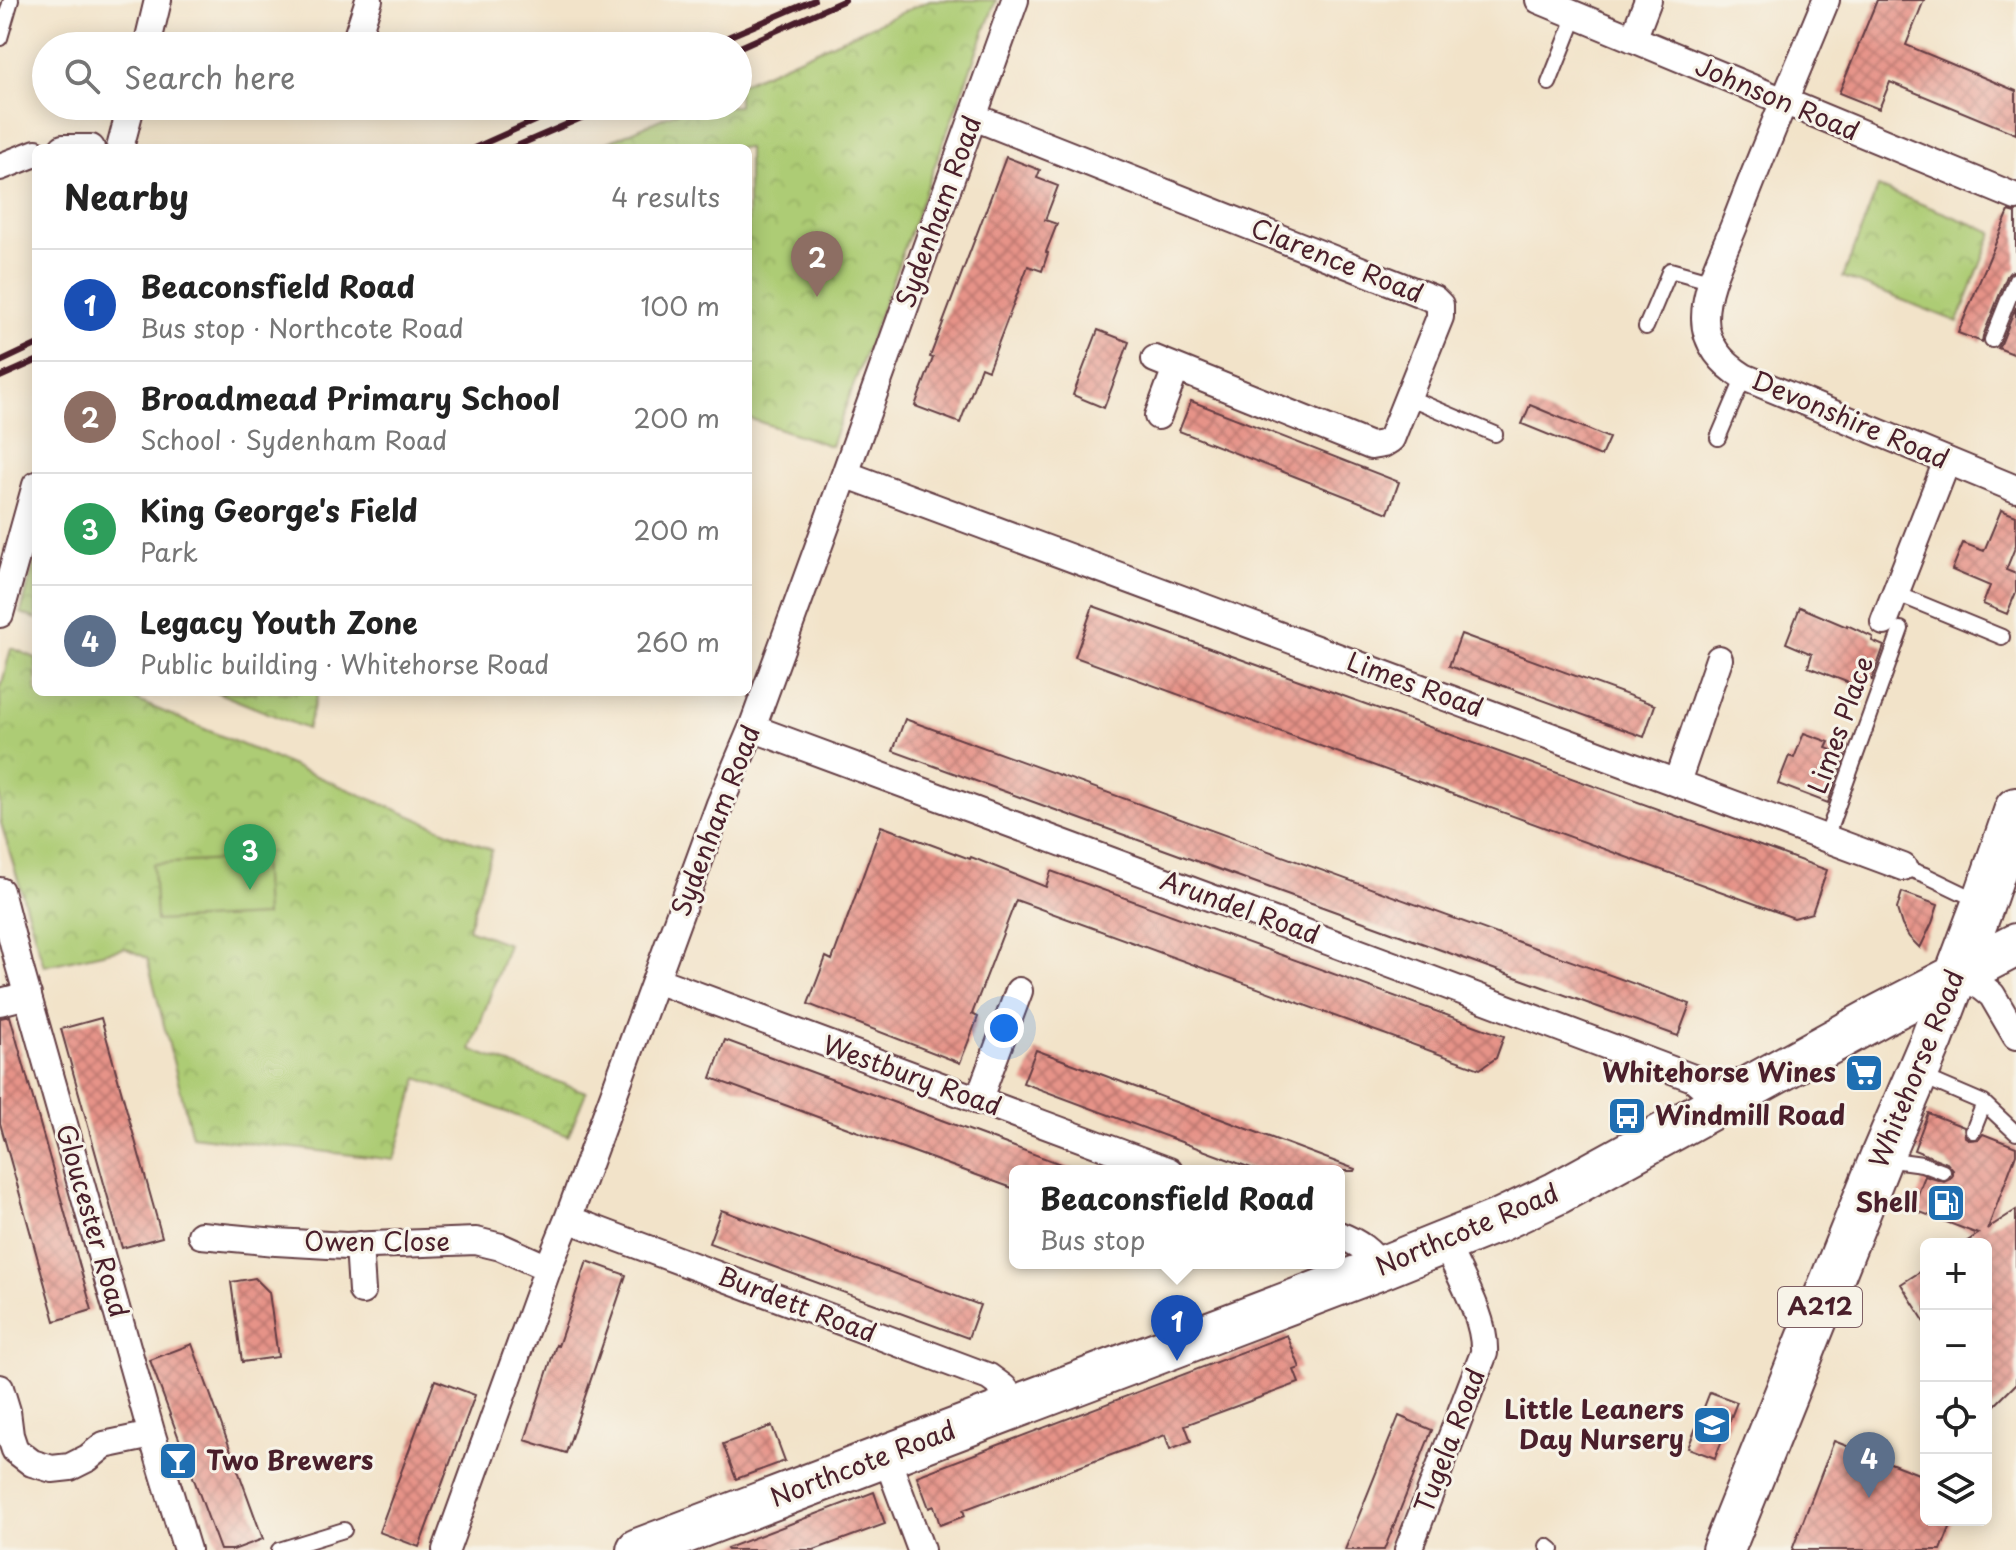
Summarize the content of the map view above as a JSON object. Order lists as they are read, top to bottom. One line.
{"streets":{"main road":["Whitehorse Road","Northcote Road","A212"],"street":["Johnson Road","Sydenham Road","Clarence Road","Devonshire Road","Limes Road","Arundel Road","Westbury Road","Gloucester Road","Owen Close","Burdett Road","Tugela Road"],"lane":["Limes Place"]},"crossings":[["Johnson Road","Devonshire Road"],["Sydenham Road","Clarence Road"],["Sydenham Road","Limes Road"],["Sydenham Road","Arundel Road"],["Sydenham Road","Westbury Road"],["Sydenham Road","Owen Close"],["Sydenham Road","Burdett Road"],["Limes Road","Limes Place"],["Limes Road","Whitehorse Road"],["Arundel Road","Northcote Road"],["Whitehorse Road","Northcote Road"],["Northcote Road","Burdett Road"],["Northcote Road","Tugela Road"]],"places":{"supermarket":["Whitehorse Wines"],"bus stop":["Windmill Road"],"fuel station":["Shell"],"school or university":["Little Leaners Day Nursery"],"bar":["Two Brewers"]},"page":{"search":"Search here","heading":["Nearby","4 results"],"pins":["2","3","1","4"],"list":[{"mark":"1","name":"Beaconsfield Road","note":"Bus stop · Northcote Road","value":"100 m"},{"mark":"2","name":"Broadmead Primary School","note":"School · Sydenham Road","value":"200 m"},{"mark":"3","name":"King George's Field","note":"Park","value":"200 m"},{"mark":"4","name":"Legacy Youth Zone","note":"Public building · Whitehorse Road","value":"260 m"}],"popup":["Beaconsfield Road","Bus stop"],"map_buttons":["+","−"]}}
